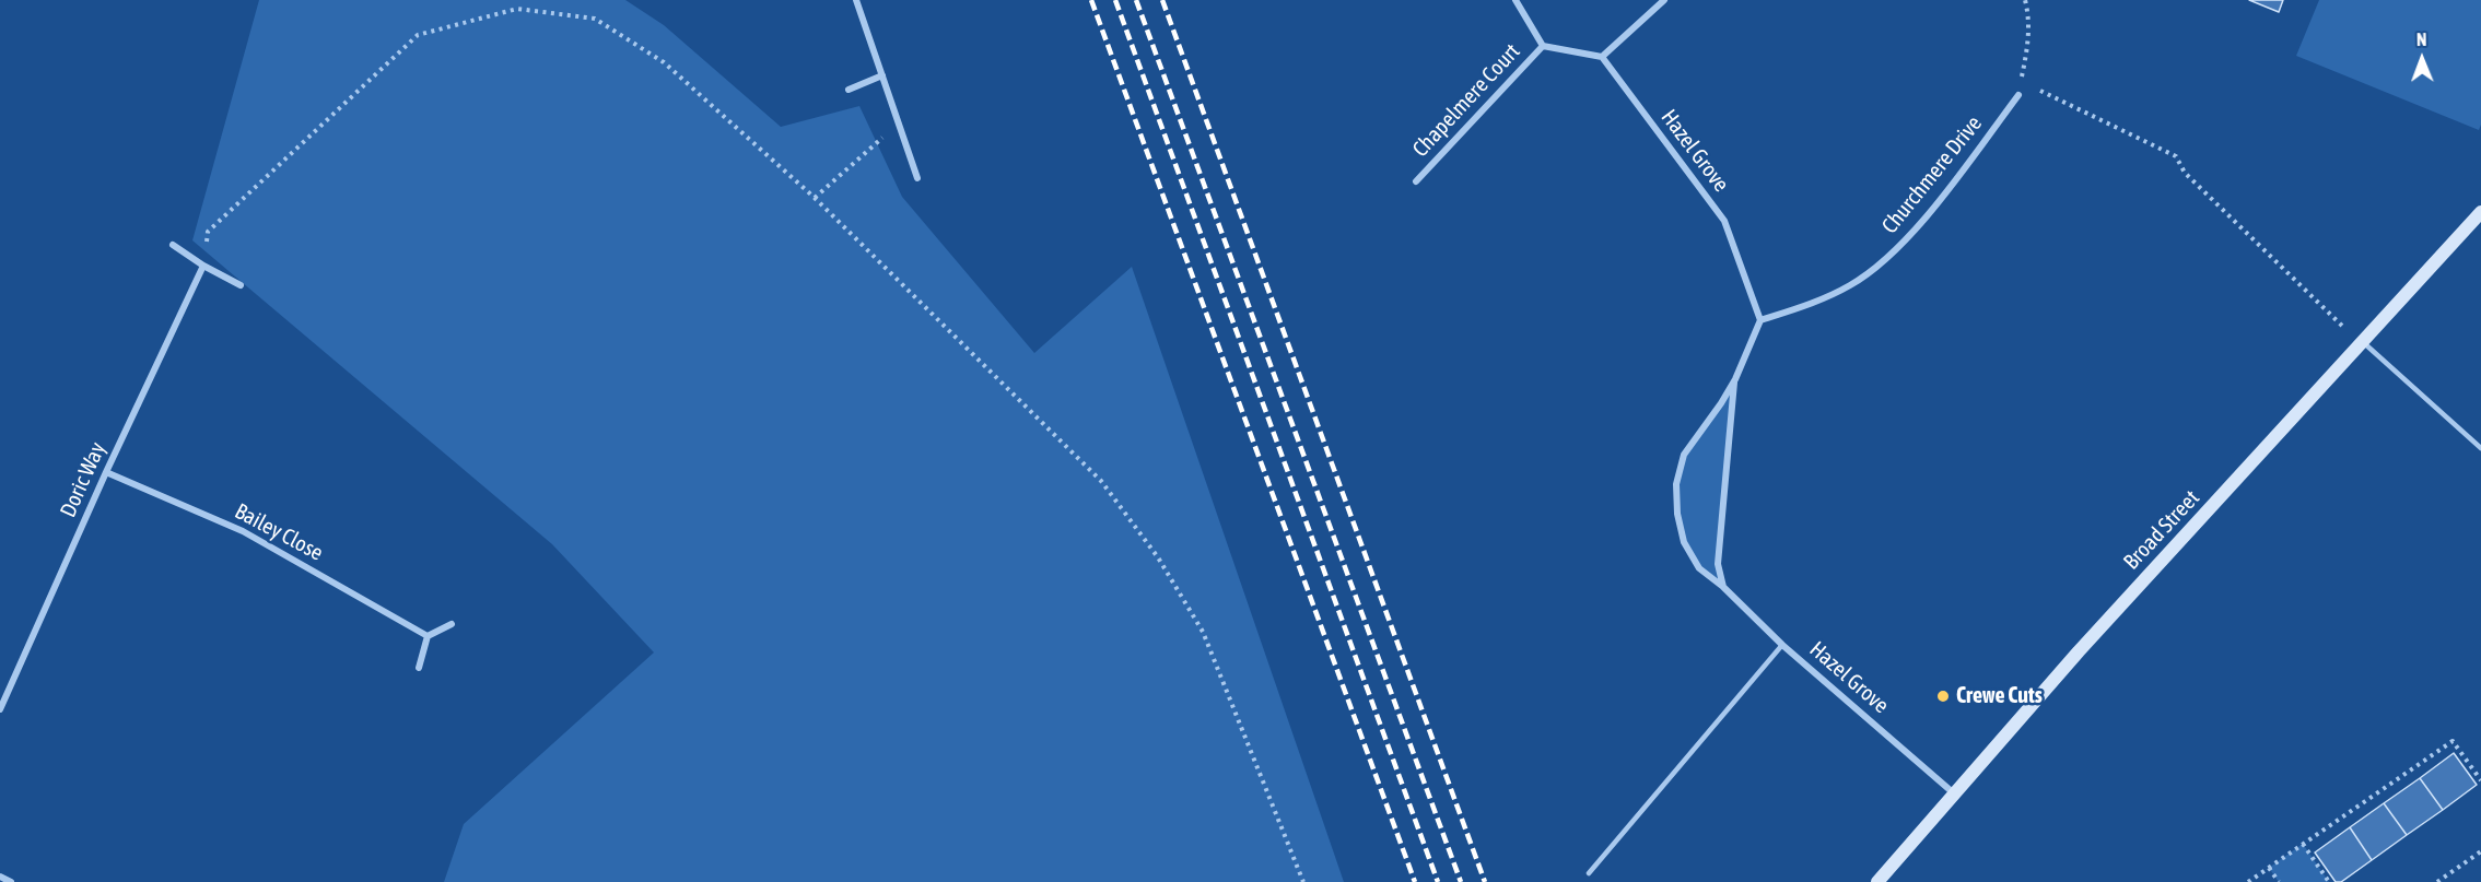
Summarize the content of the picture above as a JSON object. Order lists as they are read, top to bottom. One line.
{"streets":{"street":["Chapelmere Court","Hazel Grove","Churchmere Drive","Doric Way","Broad Street","Bailey Close"]},"crossings":[["Hazel Grove","Churchmere Drive"],["Hazel Grove","Broad Street"],["Doric Way","Bailey Close"]],"places":["Crewe Cuts"],"north":"top"}
